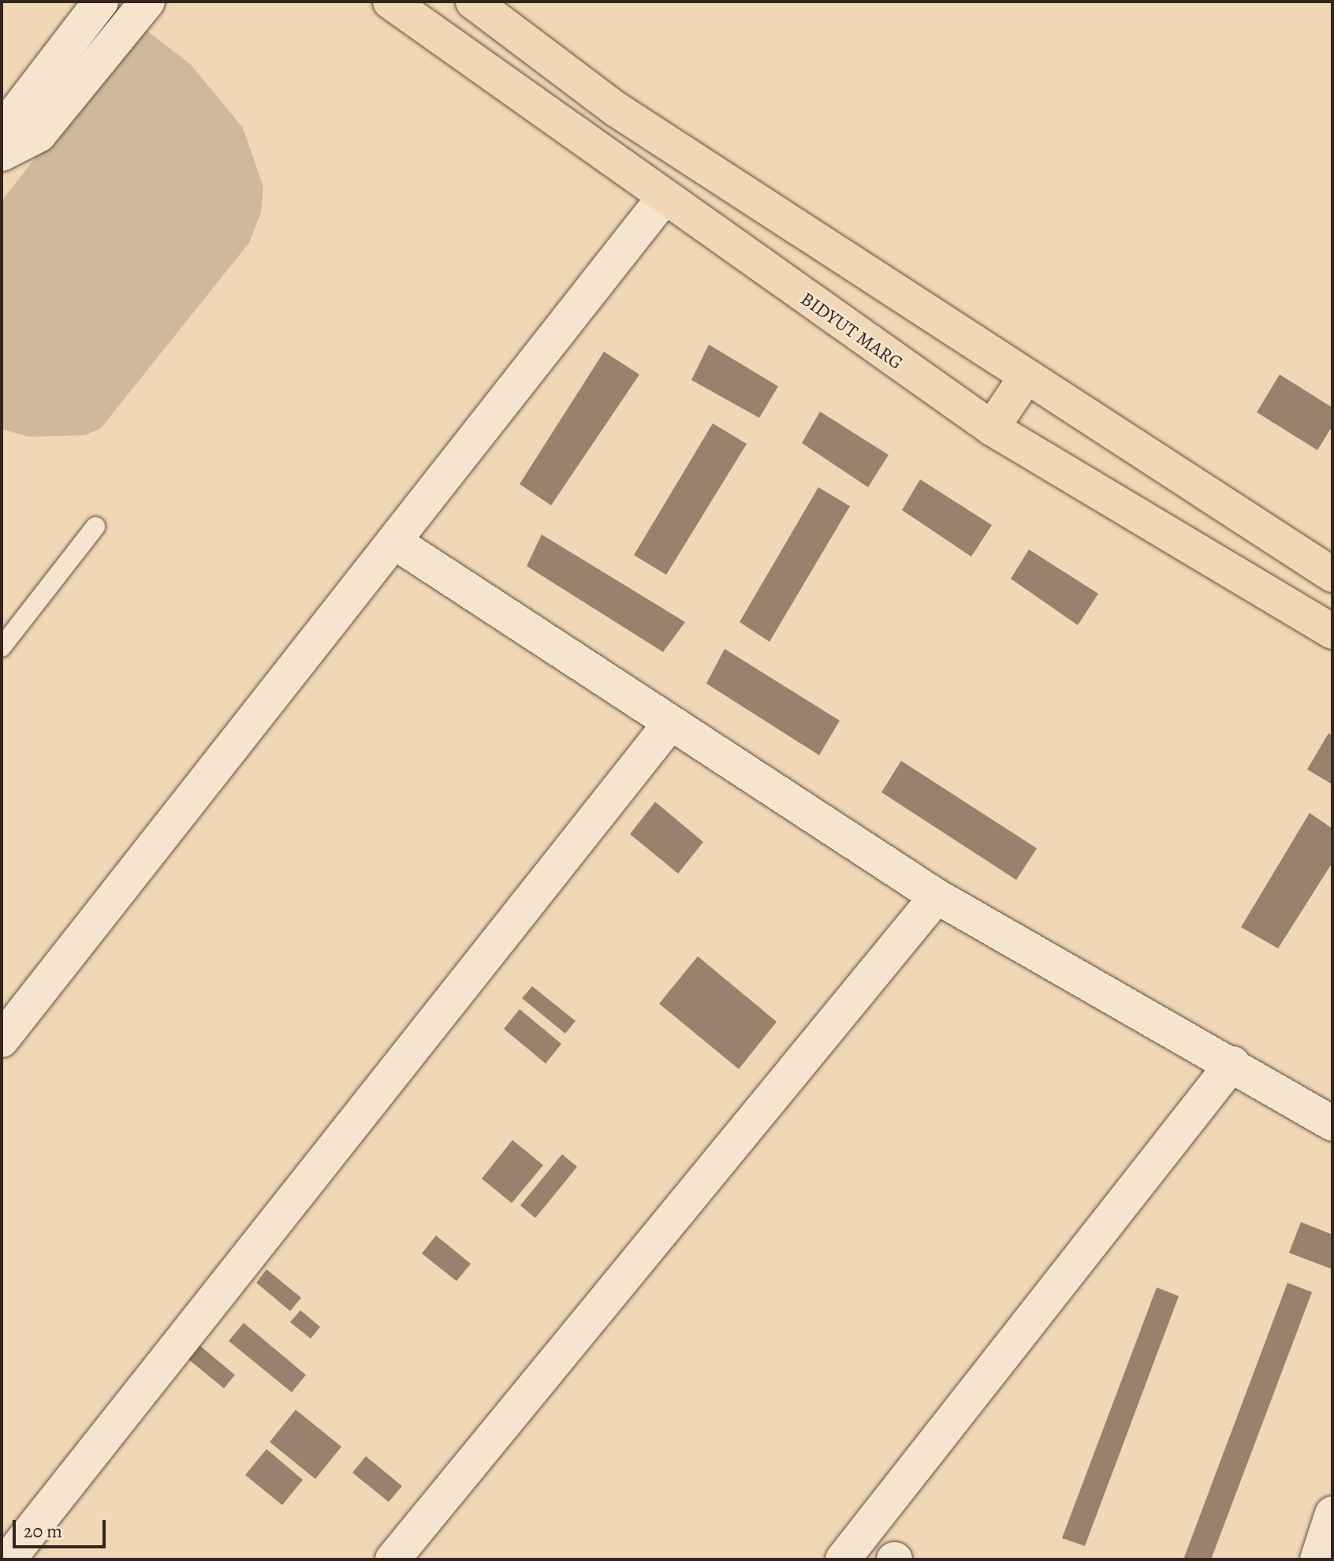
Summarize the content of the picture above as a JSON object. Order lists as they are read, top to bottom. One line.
{"streets":{"main road":["BIDYUT MARG"]},"scale_bar":"20 m"}
